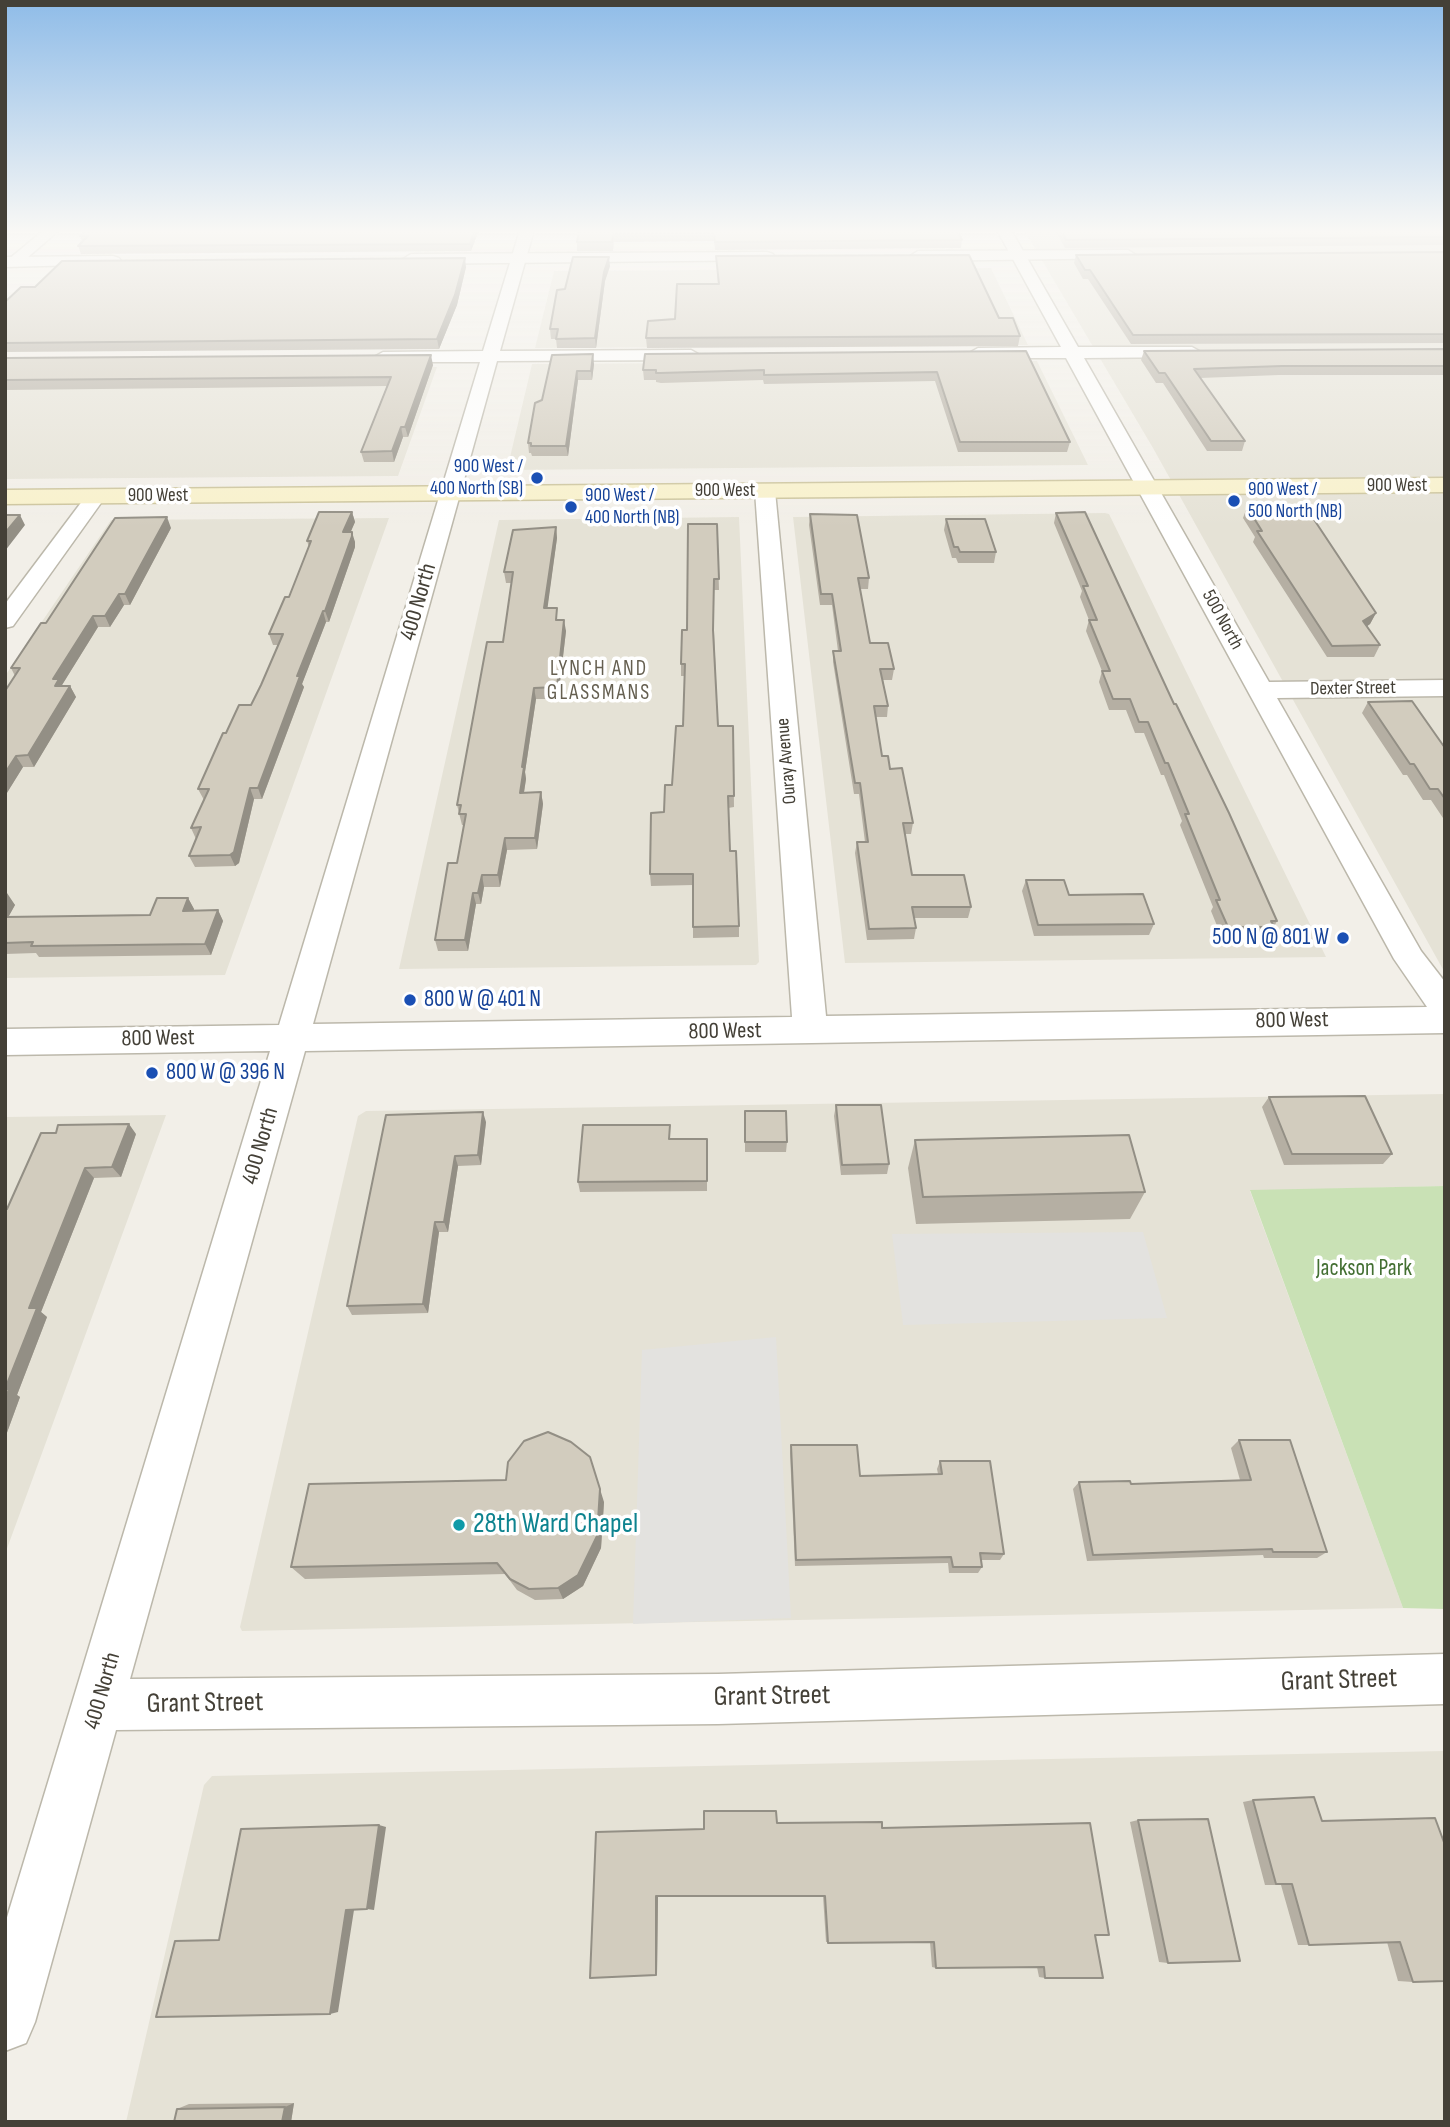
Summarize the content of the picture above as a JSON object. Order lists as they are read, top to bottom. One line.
{"streets":{"main road":["900 West"],"street":["400 North","500 North","Dexter Street","Ouray Avenue","800 West","Grant Street"]},"crossings":[["900 West","400 North"],["900 West","500 North"],["900 West","Ouray Avenue"],["400 North","800 West"],["400 North","Grant Street"],["500 North","Dexter Street"],["Ouray Avenue","800 West"]],"districts":["LYNCH AND GLASSMANS"],"parks":["Jackson Park"],"places":["900 West / 400 North (SB)","900 West / 500 North (NB)","900 West / 400 North (NB)","500 N @ 801 W","800 W @ 401 N","800 W @ 396 N","28th Ward Chapel"]}
